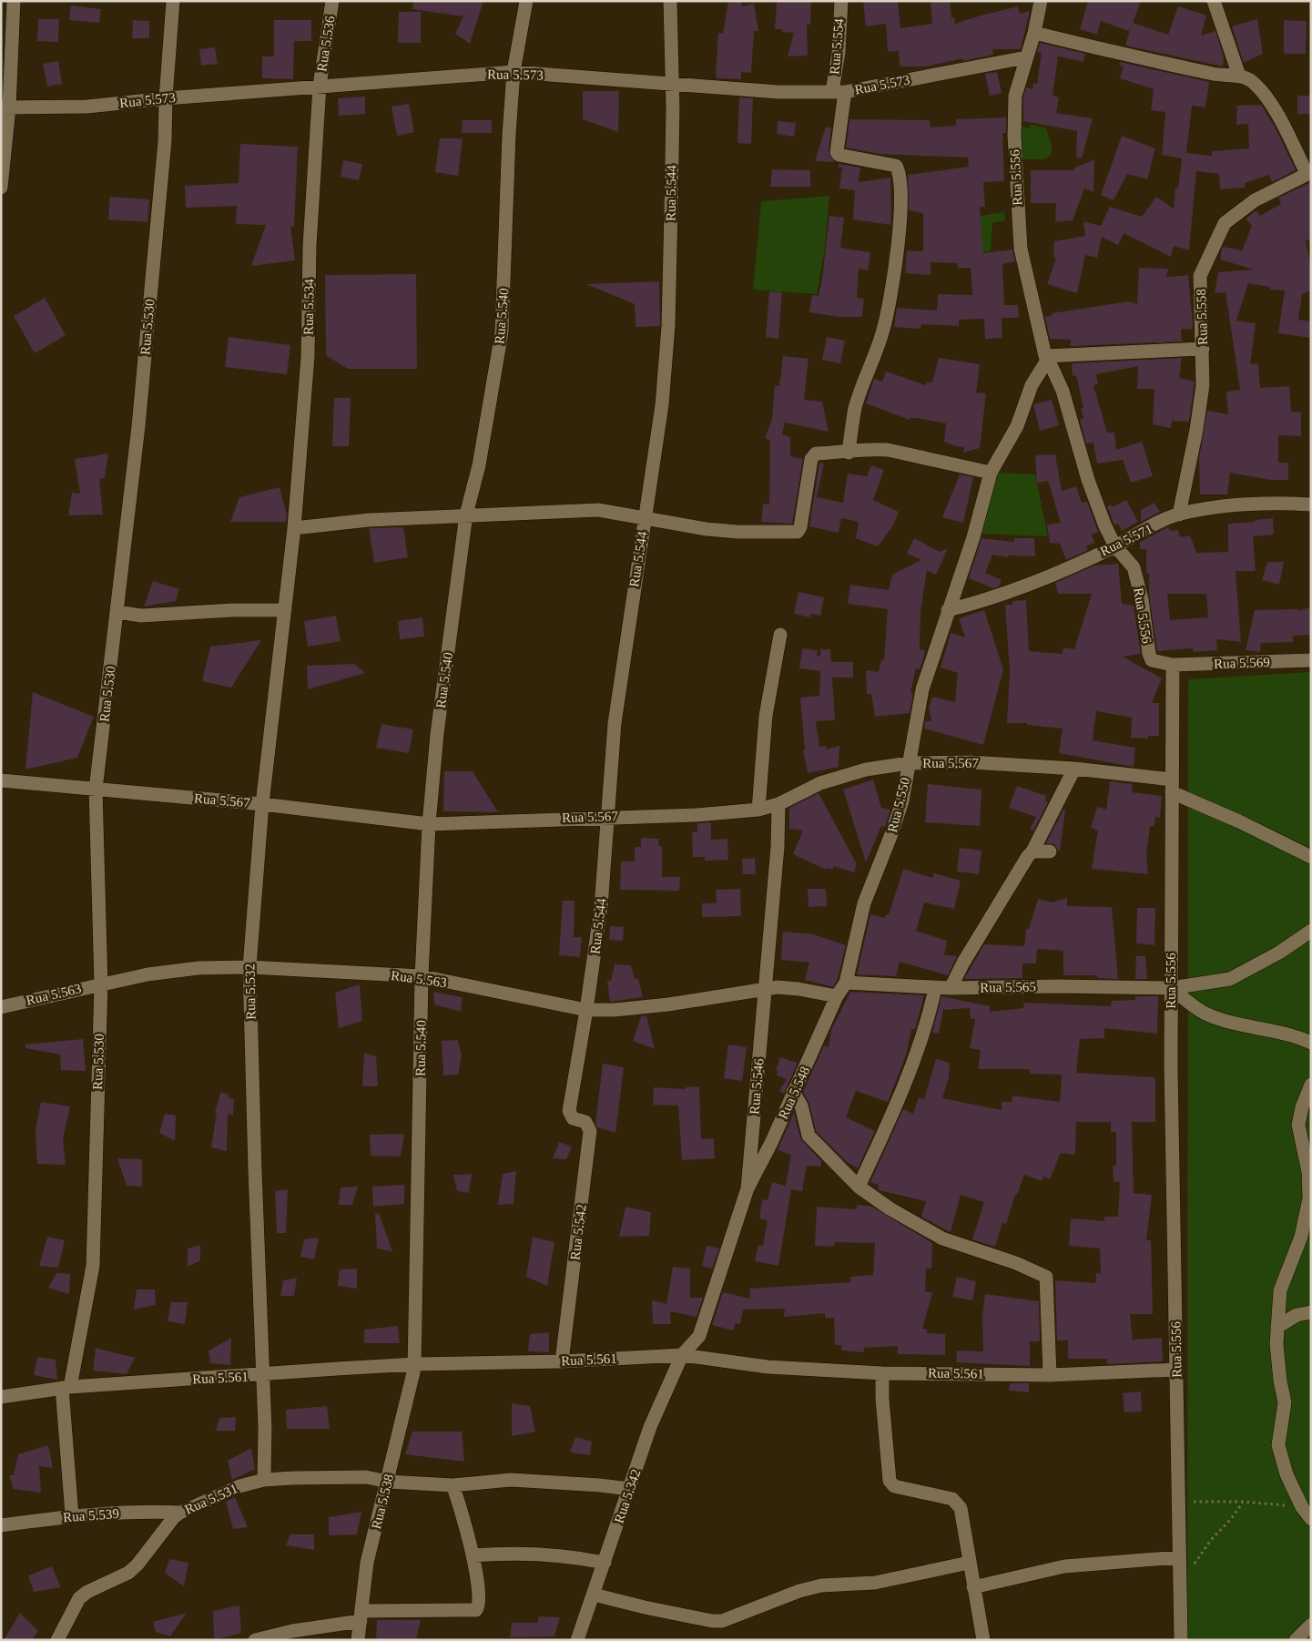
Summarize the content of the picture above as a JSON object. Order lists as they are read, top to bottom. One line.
{"streets":{"street":["Rua 5.536","Rua 5.554","Rua 5.573","Rua 5.556","Rua 5.544","Rua 5.534","Rua 5.540","Rua 5.558","Rua 5.530","Rua 5.571","Rua 5.569","Rua 5.567","Rua 5.550","Rua 5.563","Rua 5.565","Rua 5.532","Rua 5.546","Rua 5.548","Rua 5.542","Rua 5.561","Rua 5.342","Rua 5.531","Rua 5.538","Rua 5.539"]},"crossings":[["Rua 5.536","Rua 5.573"],["Rua 5.536","Rua 5.534"],["Rua 5.554","Rua 5.573"],["Rua 5.573","Rua 5.556"],["Rua 5.573","Rua 5.544"],["Rua 5.573","Rua 5.534"],["Rua 5.573","Rua 5.540"],["Rua 5.573","Rua 5.530"],["Rua 5.556","Rua 5.571"],["Rua 5.556","Rua 5.569"],["Rua 5.556","Rua 5.567"],["Rua 5.556","Rua 5.550"],["Rua 5.556","Rua 5.565"],["Rua 5.556","Rua 5.561"],["Rua 5.544","Rua 5.567"],["Rua 5.544","Rua 5.563"],["Rua 5.544","Rua 5.542"],["Rua 5.534","Rua 5.532"],["Rua 5.540","Rua 5.567"],["Rua 5.540","Rua 5.563"],["Rua 5.540","Rua 5.561"],["Rua 5.540","Rua 5.538"],["Rua 5.558","Rua 5.571"],["Rua 5.530","Rua 5.567"],["Rua 5.530","Rua 5.563"],["Rua 5.530","Rua 5.561"],["Rua 5.530","Rua 5.539"],["Rua 5.571","Rua 5.550"],["Rua 5.567","Rua 5.550"],["Rua 5.567","Rua 5.532"],["Rua 5.567","Rua 5.546"],["Rua 5.550","Rua 5.563"],["Rua 5.550","Rua 5.565"],["Rua 5.550","Rua 5.548"],["Rua 5.563","Rua 5.532"],["Rua 5.563","Rua 5.546"],["Rua 5.563","Rua 5.548"],["Rua 5.532","Rua 5.561"],["Rua 5.546","Rua 5.548"],["Rua 5.546","Rua 5.561"],["Rua 5.546","Rua 5.342"],["Rua 5.542","Rua 5.561"],["Rua 5.561","Rua 5.342"],["Rua 5.561","Rua 5.538"],["Rua 5.342","Rua 5.531"],["Rua 5.531","Rua 5.538"],["Rua 5.531","Rua 5.539"]]}
